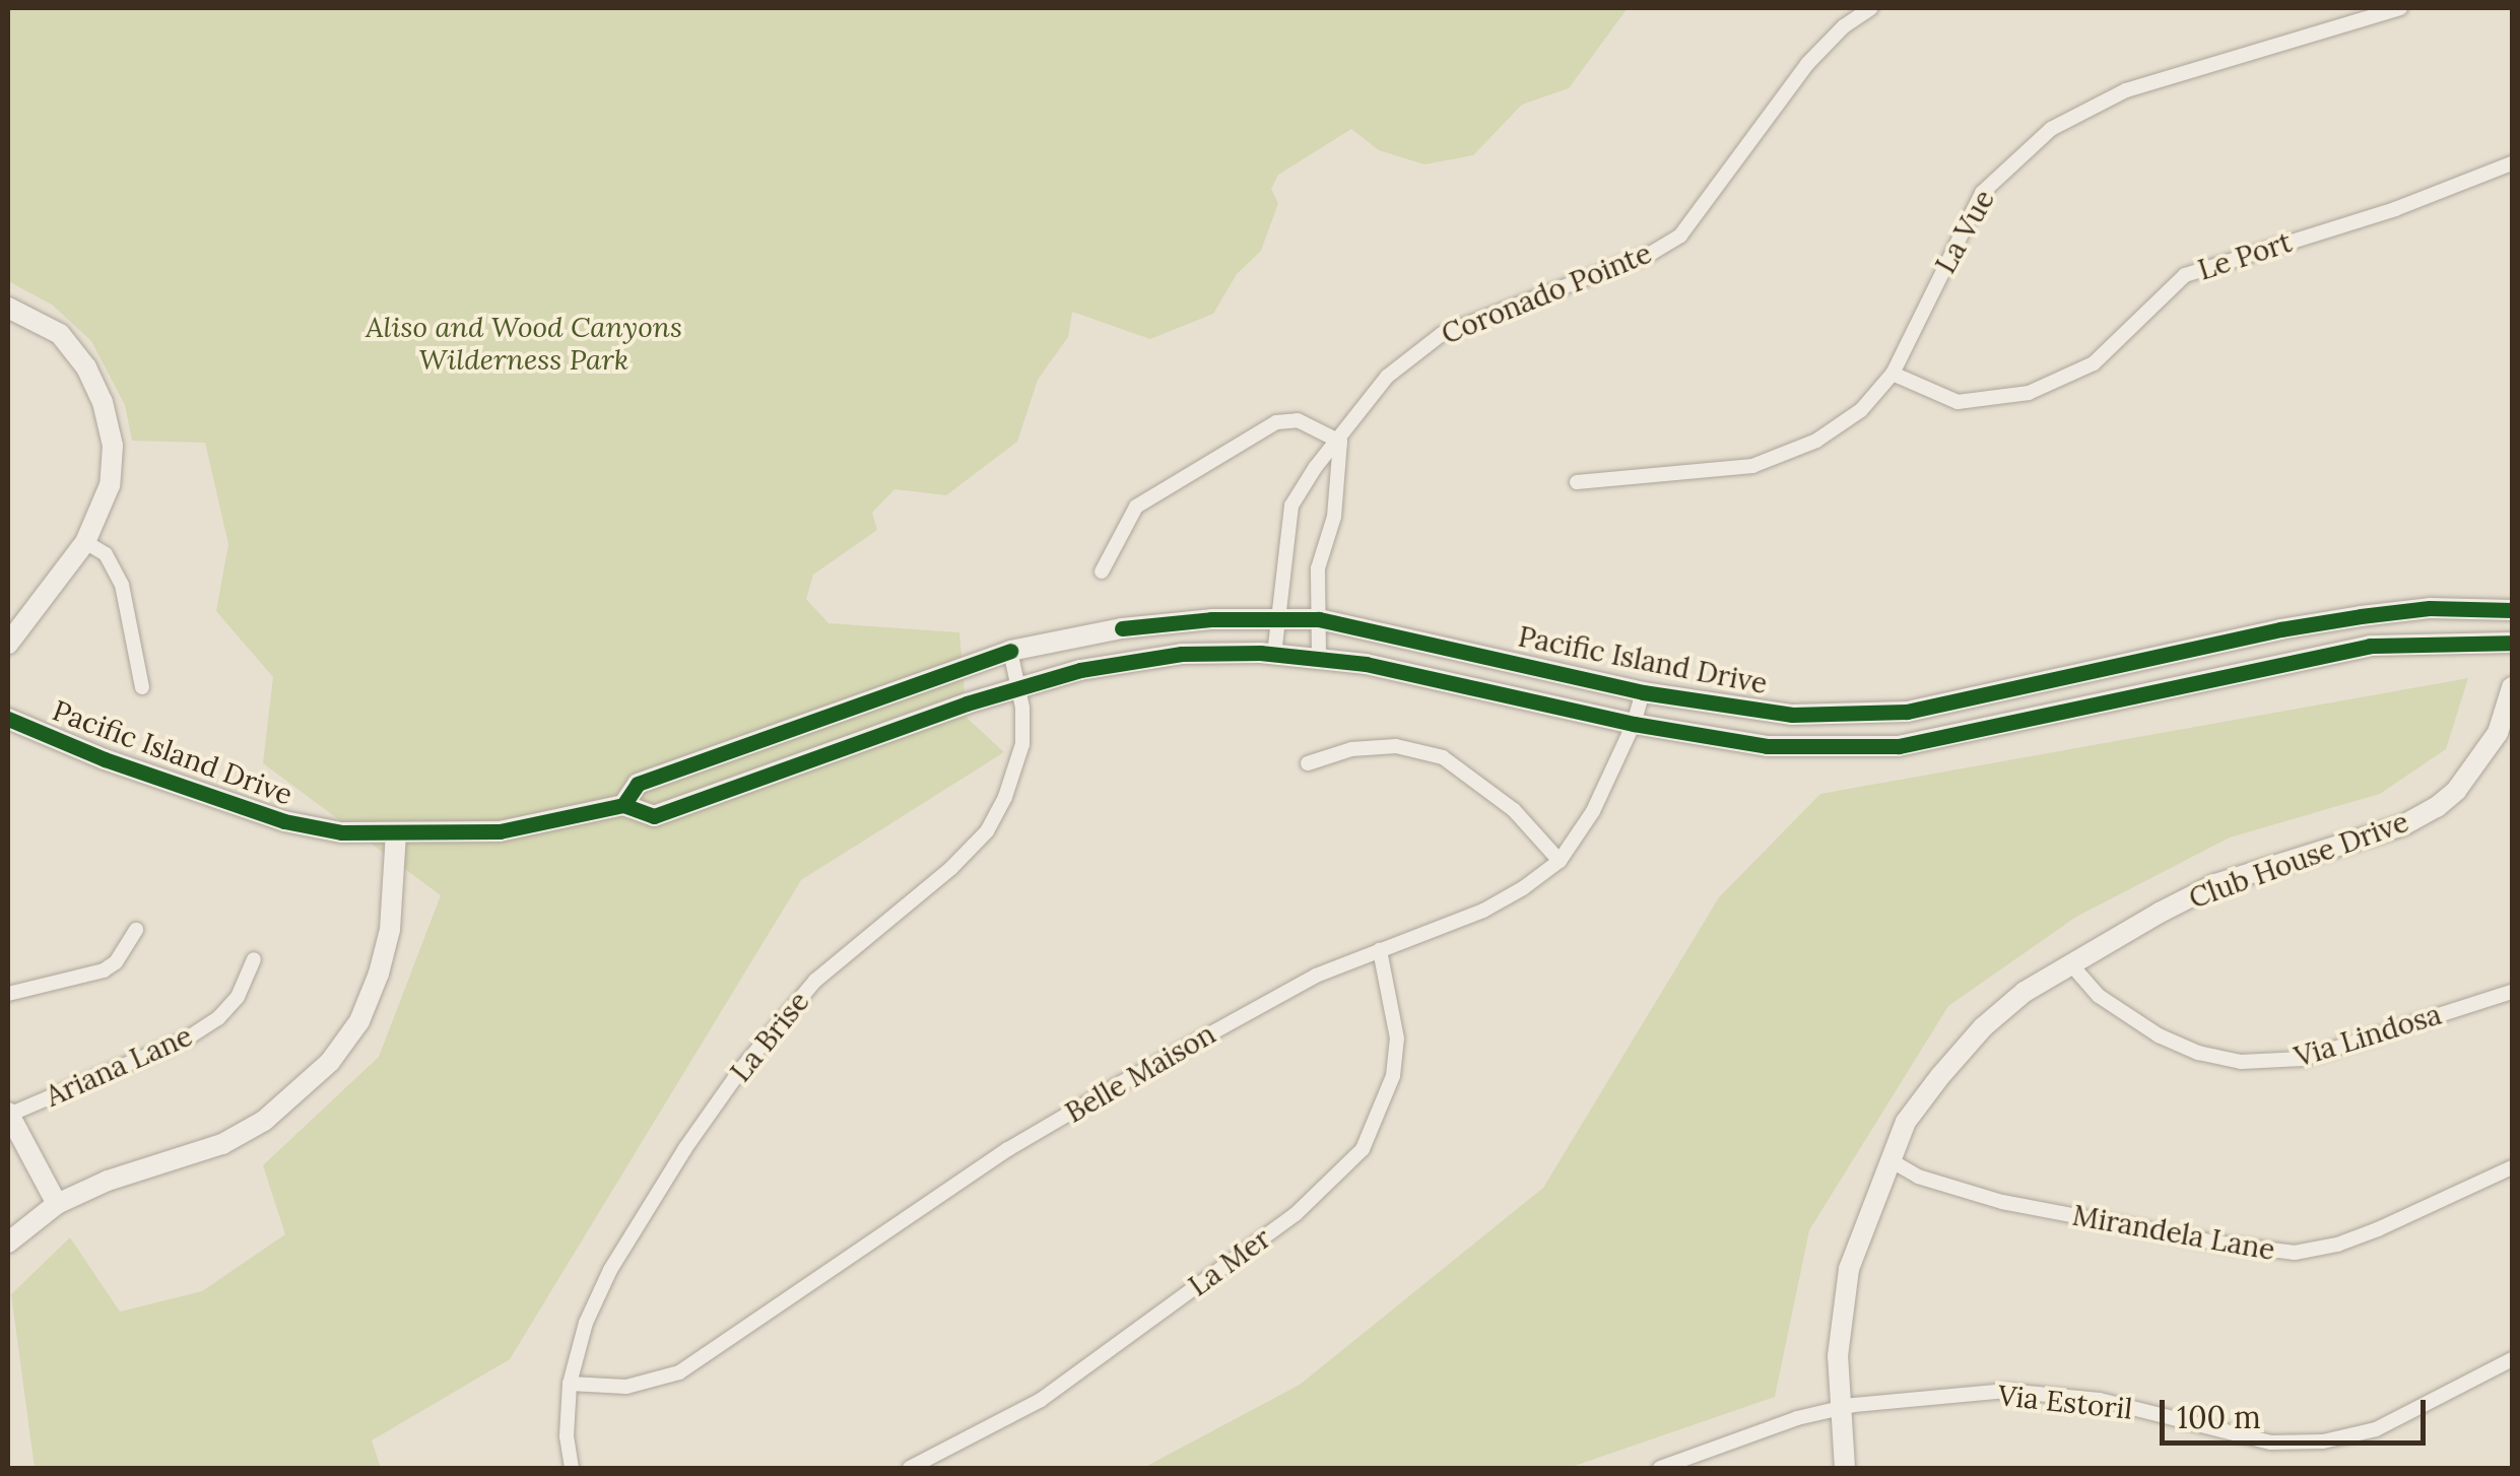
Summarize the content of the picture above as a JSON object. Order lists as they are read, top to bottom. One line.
{"streets":{"main road":["Pacific Island Drive","Club House Drive"],"street":["La Vue","Le Port","Coronado Pointe","Via Lindosa","La Brise","Ariana Lane","Belle Maison","Mirandela Lane","La Mer","Via Estoril"]},"crossings":[["La Vue","Le Port"],["Coronado Pointe","Pacific Island Drive"],["Pacific Island Drive","La Brise"],["Pacific Island Drive","Belle Maison"],["Club House Drive","Via Lindosa"],["Club House Drive","Mirandela Lane"],["Club House Drive","Via Estoril"],["La Brise","Belle Maison"],["Belle Maison","La Mer"]],"parks":["Aliso and Wood Canyons Wilderness Park"],"scale_bar":"100 m"}
